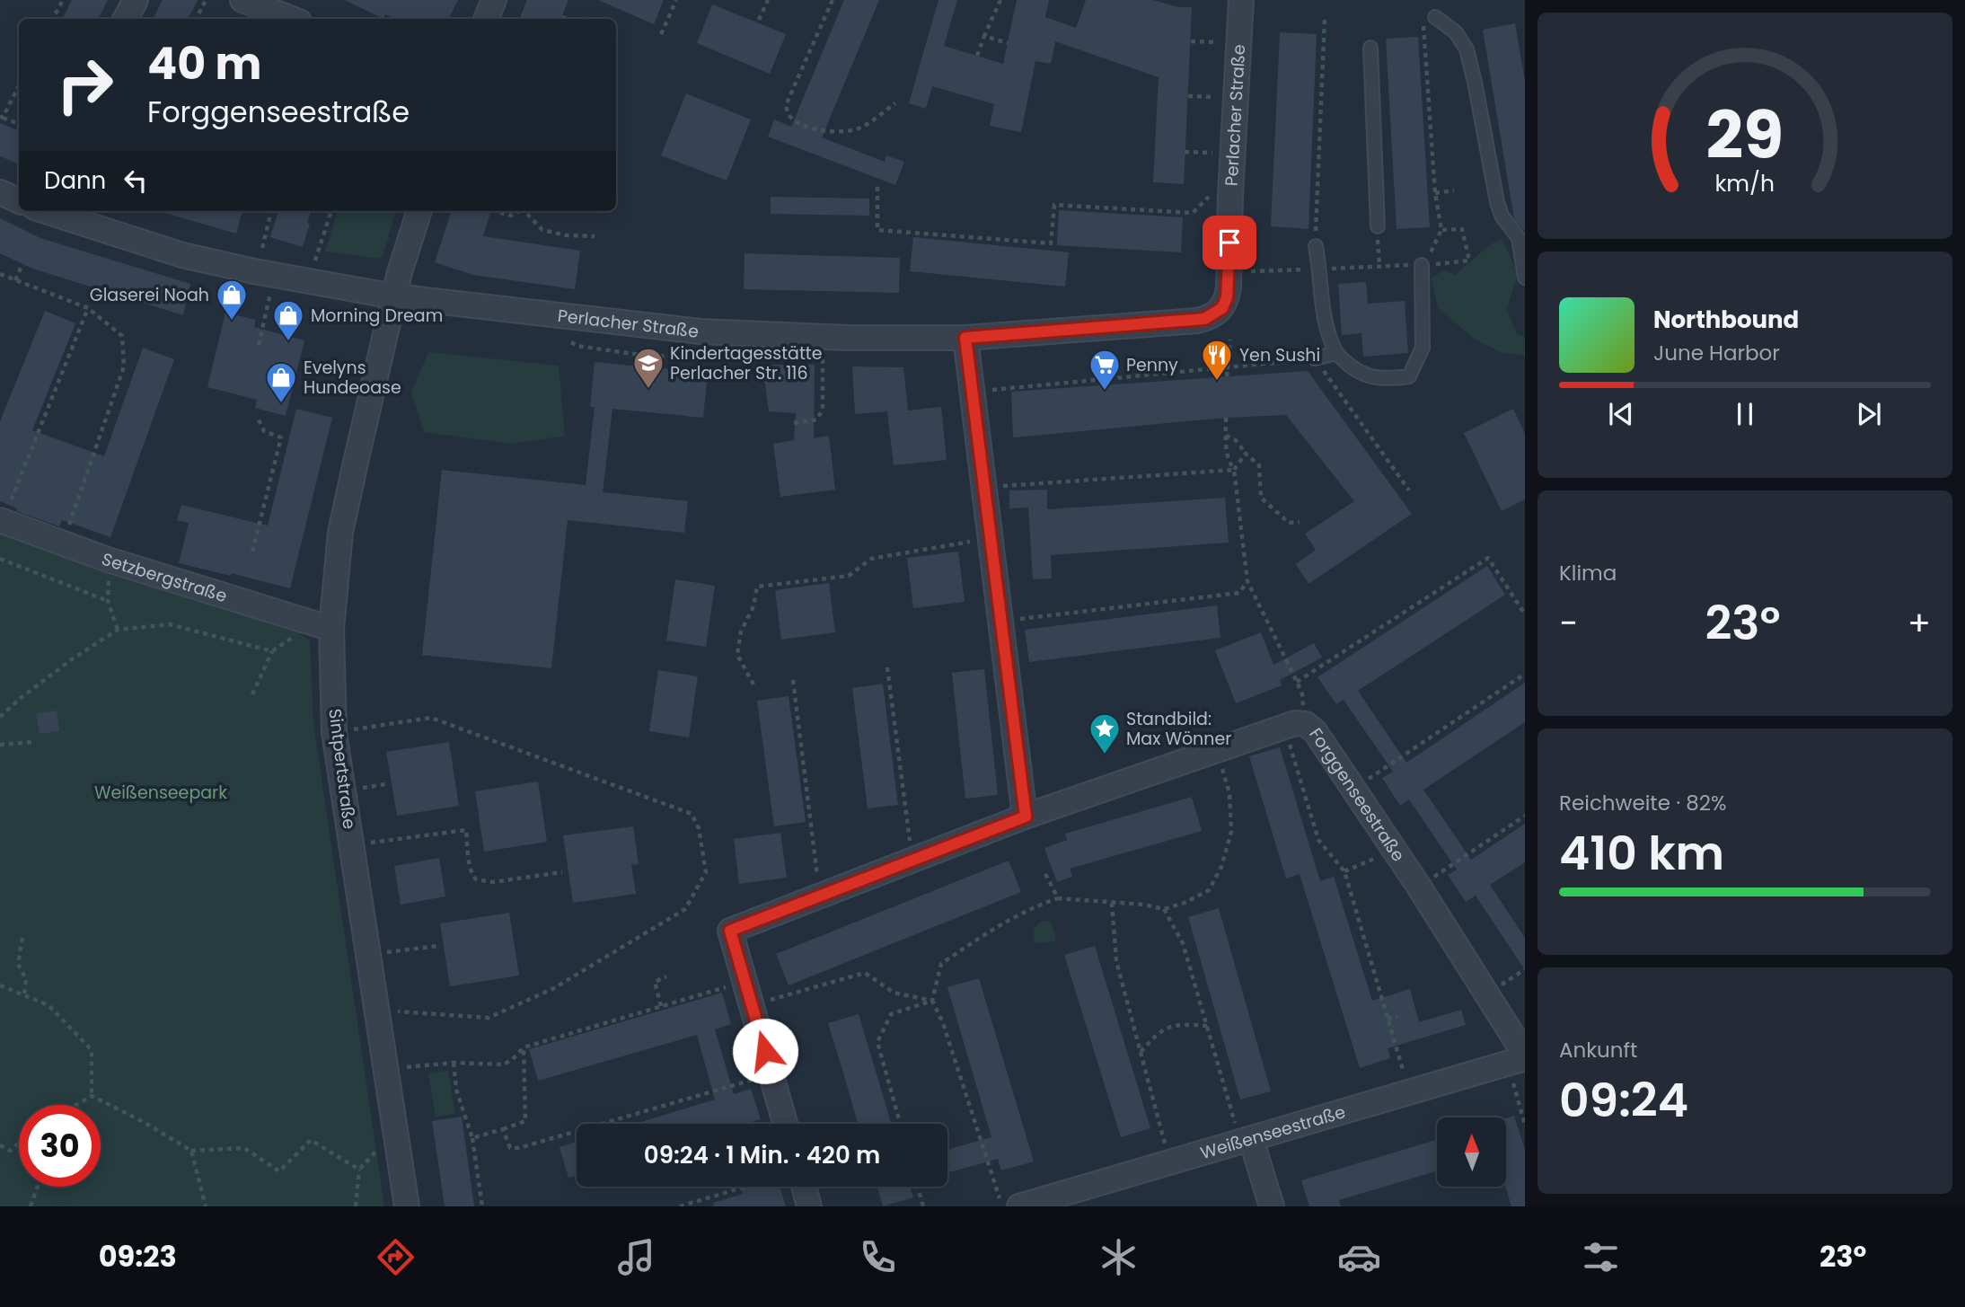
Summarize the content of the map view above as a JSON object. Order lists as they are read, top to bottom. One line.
{"streets":{"street":["Perlacher Straße","Setzbergstraße","Sintpertstraße","Forggenseestraße","Weißenseestraße"]},"crossings":[["Perlacher Straße","Sintpertstraße"],["Setzbergstraße","Sintpertstraße"],["Forggenseestraße","Weißenseestraße"]],"parks":["Weißenseepark"],"places":{"shop":["Glaserei Noah","Morning Dream","Evelyns Hundeoase"],"restaurant":["Yen Sushi"],"school or university":["Kindertagesstätte Perlacher Str. 116"],"supermarket":["Penny"],"place":["Standbild: Max Wönner"]},"north":"top","page":{"turn":["40 m","Forggenseestraße"],"then":"Dann","song":["Northbound","June Harbor"],"tile":["Klima",["Reichweite · 82%","410 km"],["Ankunft","09:24"]],"heat":["−","23°","+"],"limit":"30","trip":"09:24 · 1 Min. · 420 m","tabs":["09:23","23°"],"gauge":["29","km/h"]}}
